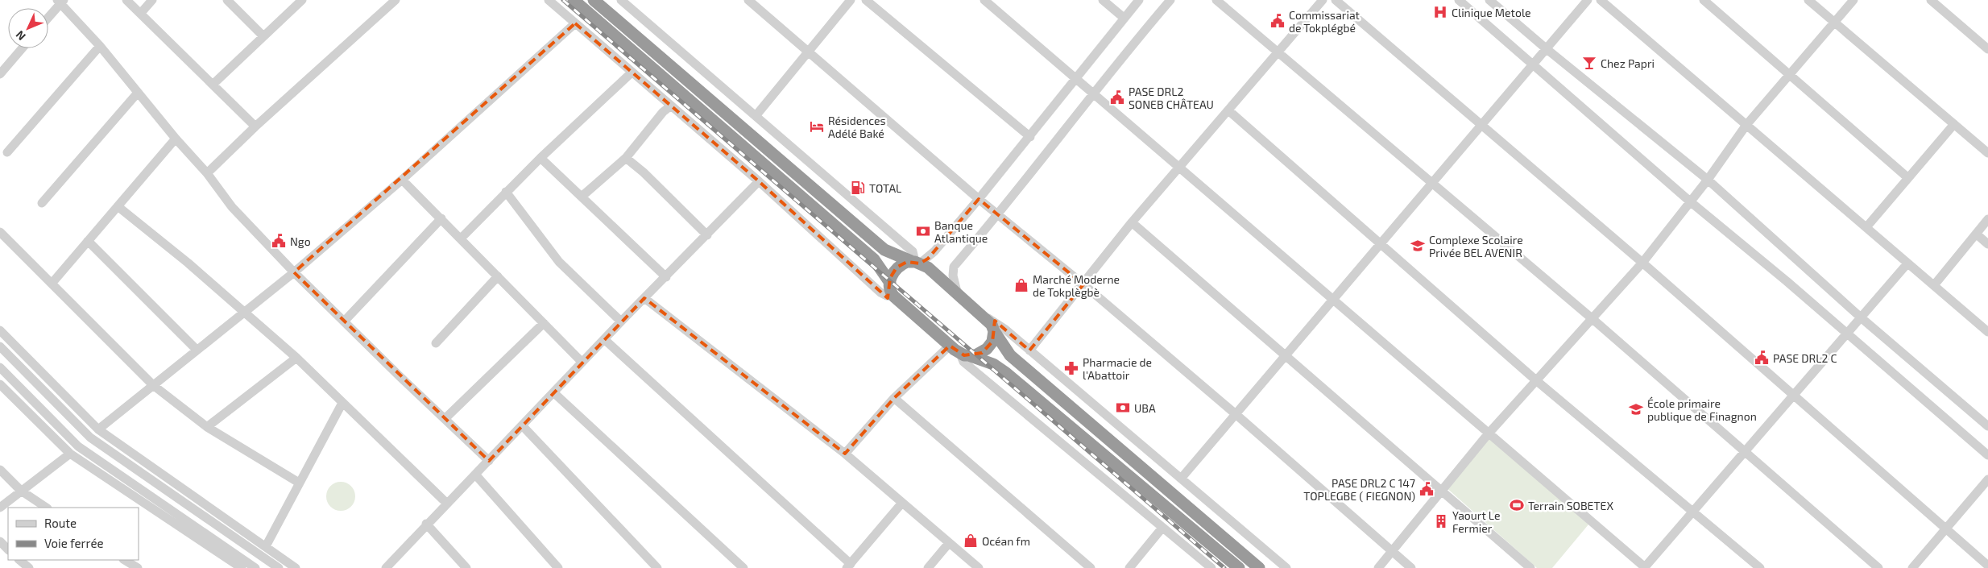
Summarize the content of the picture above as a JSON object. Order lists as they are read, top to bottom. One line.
{"places":{"hospital":["Clinique Metole"],"public building":["Commissariat de Tokplégbé","PASE DRL2 SONEB CHÂTEAU","Ngo","PASE DRL2 C","PASE DRL2 C 147 TOPLEGBE ( FIEGNON)"],"bar":["Chez Papri"],"hotel":["Résidences Adélé Baké"],"fuel station":["TOTAL"],"bank":["Banque Atlantique","UBA"],"school or university":["Complexe Scolaire Privée BEL AVENIR","École primaire publique de Finagnon"],"shop":["Marché Moderne de Tokplègbè","Océan fm"],"pharmacy":["Pharmacie de l'Abattoir"],"sports":["Terrain SOBETEX"],"building":["Yaourt Le Fermier"]},"legend":["Route","Voie ferrée"],"north":"bottom left"}
